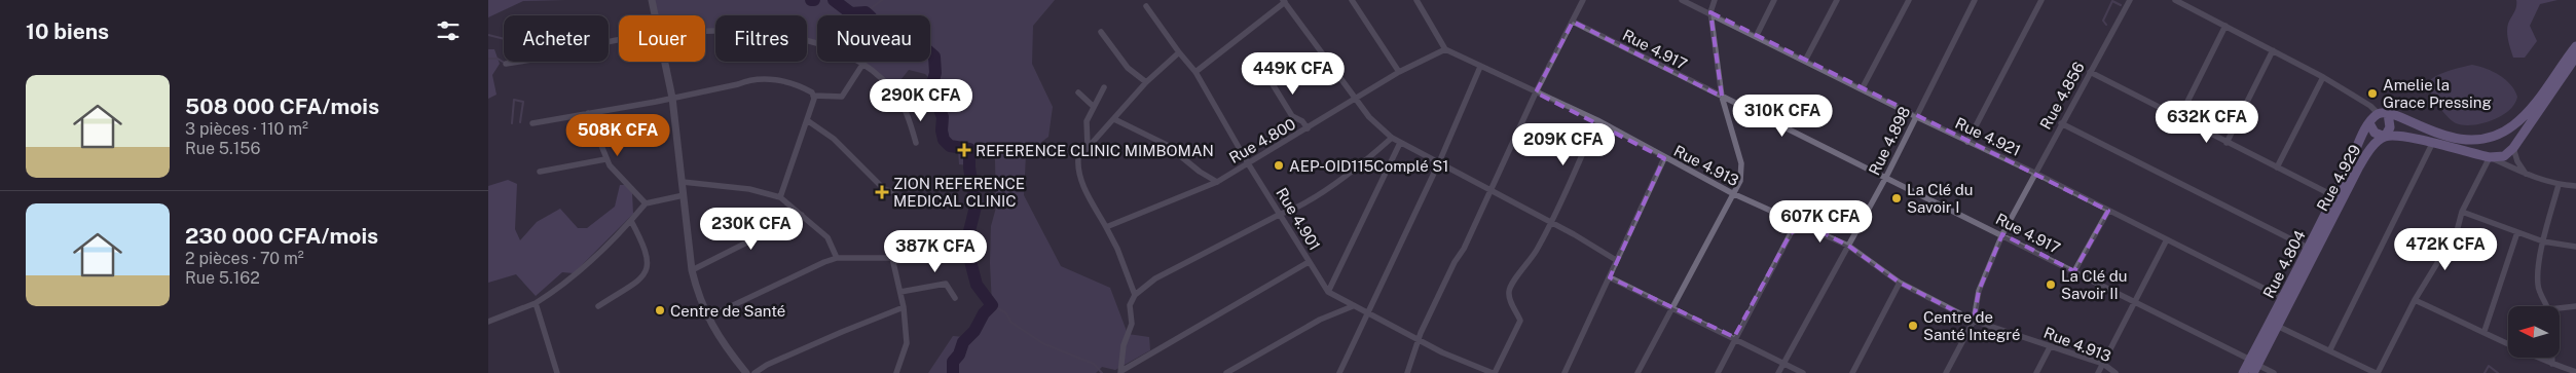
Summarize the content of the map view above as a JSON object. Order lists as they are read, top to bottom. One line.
{"streets":{"main road":["Rue 4.929","Rue 4.804"],"street":["Rue 4.917","Rue 4.856","Rue 4.921","Rue 4.800","Rue 4.898","Rue 4.913","Rue 4.901"]},"crossings":[["Rue 4.917","Rue 4.856"],["Rue 4.917","Rue 4.898"],["Rue 4.917","Rue 4.929"],["Rue 4.917","Rue 4.804"],["Rue 4.856","Rue 4.921"],["Rue 4.856","Rue 4.913"],["Rue 4.921","Rue 4.898"],["Rue 4.921","Rue 4.804"],["Rue 4.800","Rue 4.901"],["Rue 4.898","Rue 4.913"],["Rue 4.929","Rue 4.804"]],"places":{"other":["Amelie la Grace Pressing","AEP-OID115Complé S1","La Clé du Savoir I","La Clé du Savoir II","Centre de Santé","Centre de Santé Integré"],"health":["REFERENCE CLINIC MIMBOMAN","ZION REFERENCE MEDICAL CLINIC"]},"north":"left","page":{"heading":"10 biens","chip":["Acheter","Louer","Filtres","Nouveau"],"price":["449K CFA","290K CFA","310K CFA","632K CFA","508K CFA","209K CFA","607K CFA","230K CFA","472K CFA","387K CFA"],"list":[{"name":"508 000 CFA/mois","note":"3 pièces · 110 m² · Rue 5.156"},{"name":"230 000 CFA/mois","note":"2 pièces · 70 m² · Rue 5.162"}]}}
